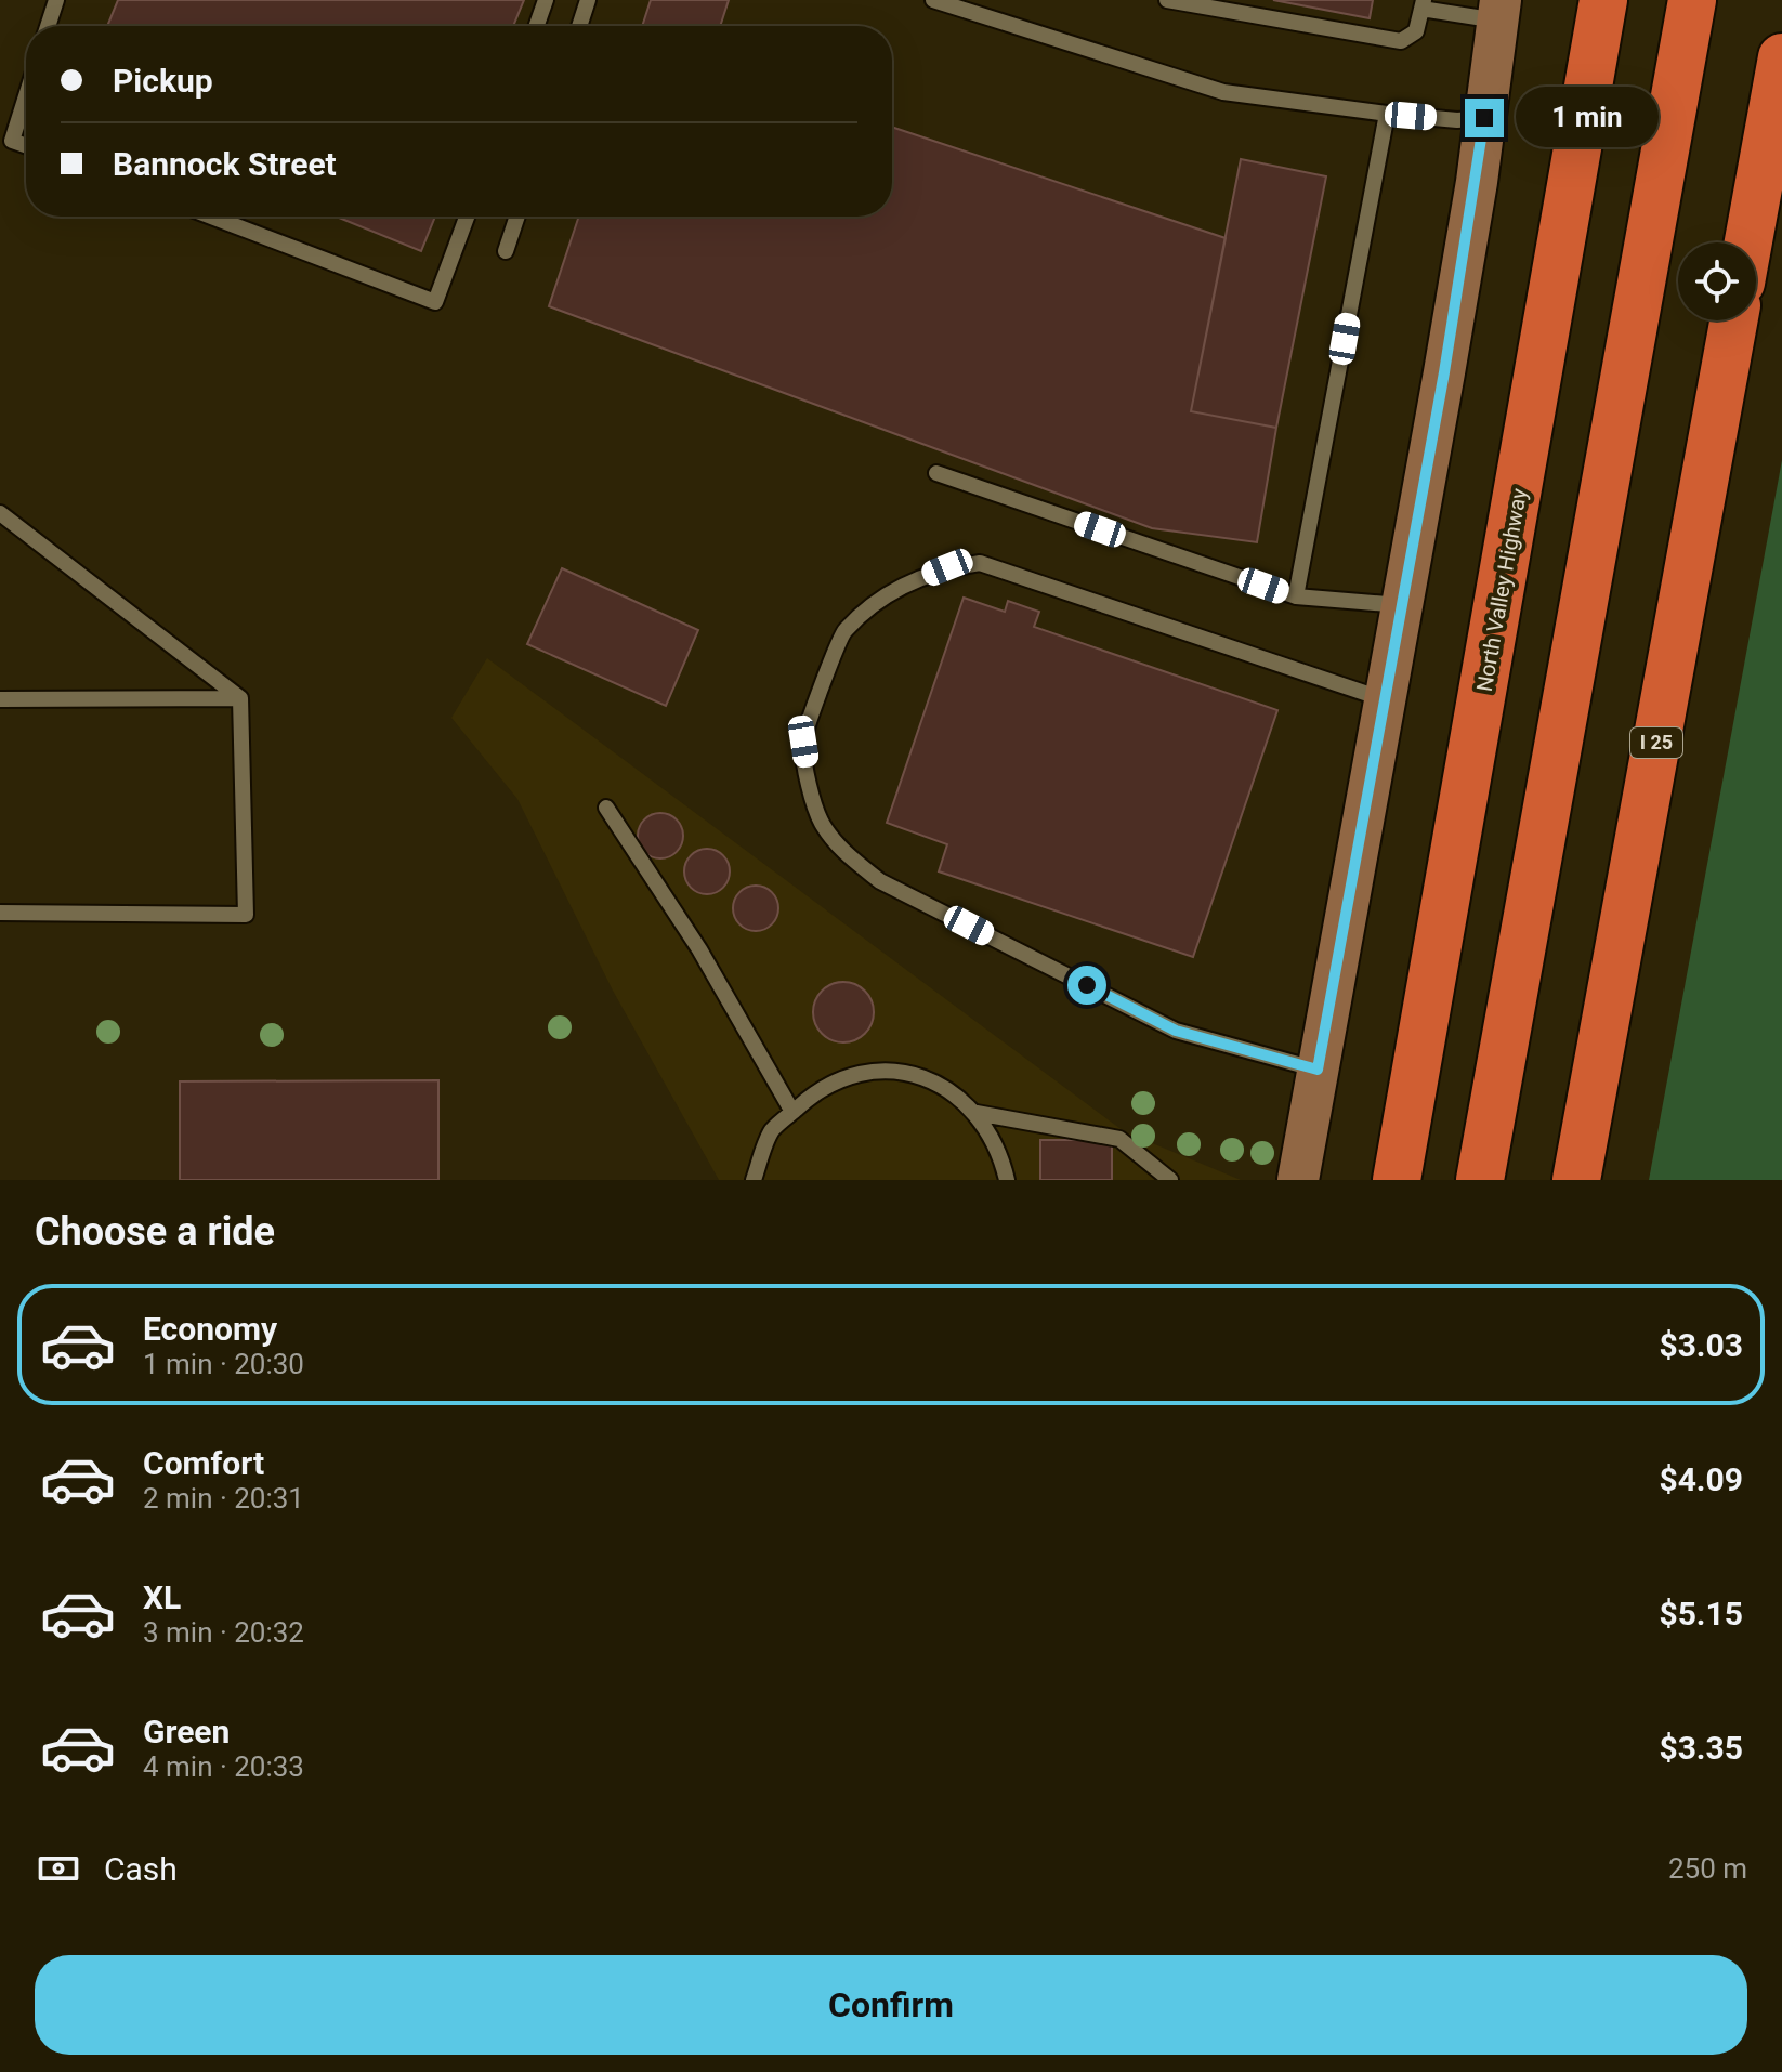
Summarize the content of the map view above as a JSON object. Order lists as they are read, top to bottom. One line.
{"streets":{"highway":["North Valley Highway","I 25"]},"page":{"banner":["Pickup","Bannock Street"],"bubble":"1 min","heading":"Choose a ride","list":[{"name":"Economy","note":"1 min · 20:30","value":"$3.03"},{"name":"Comfort","note":"2 min · 20:31","value":"$4.09"},{"name":"XL","note":"3 min · 20:32","value":"$5.15"},{"name":"Green","note":"4 min · 20:33","value":"$3.35"}],"pay":["Cash","250 m"],"buttons":"Confirm"}}
